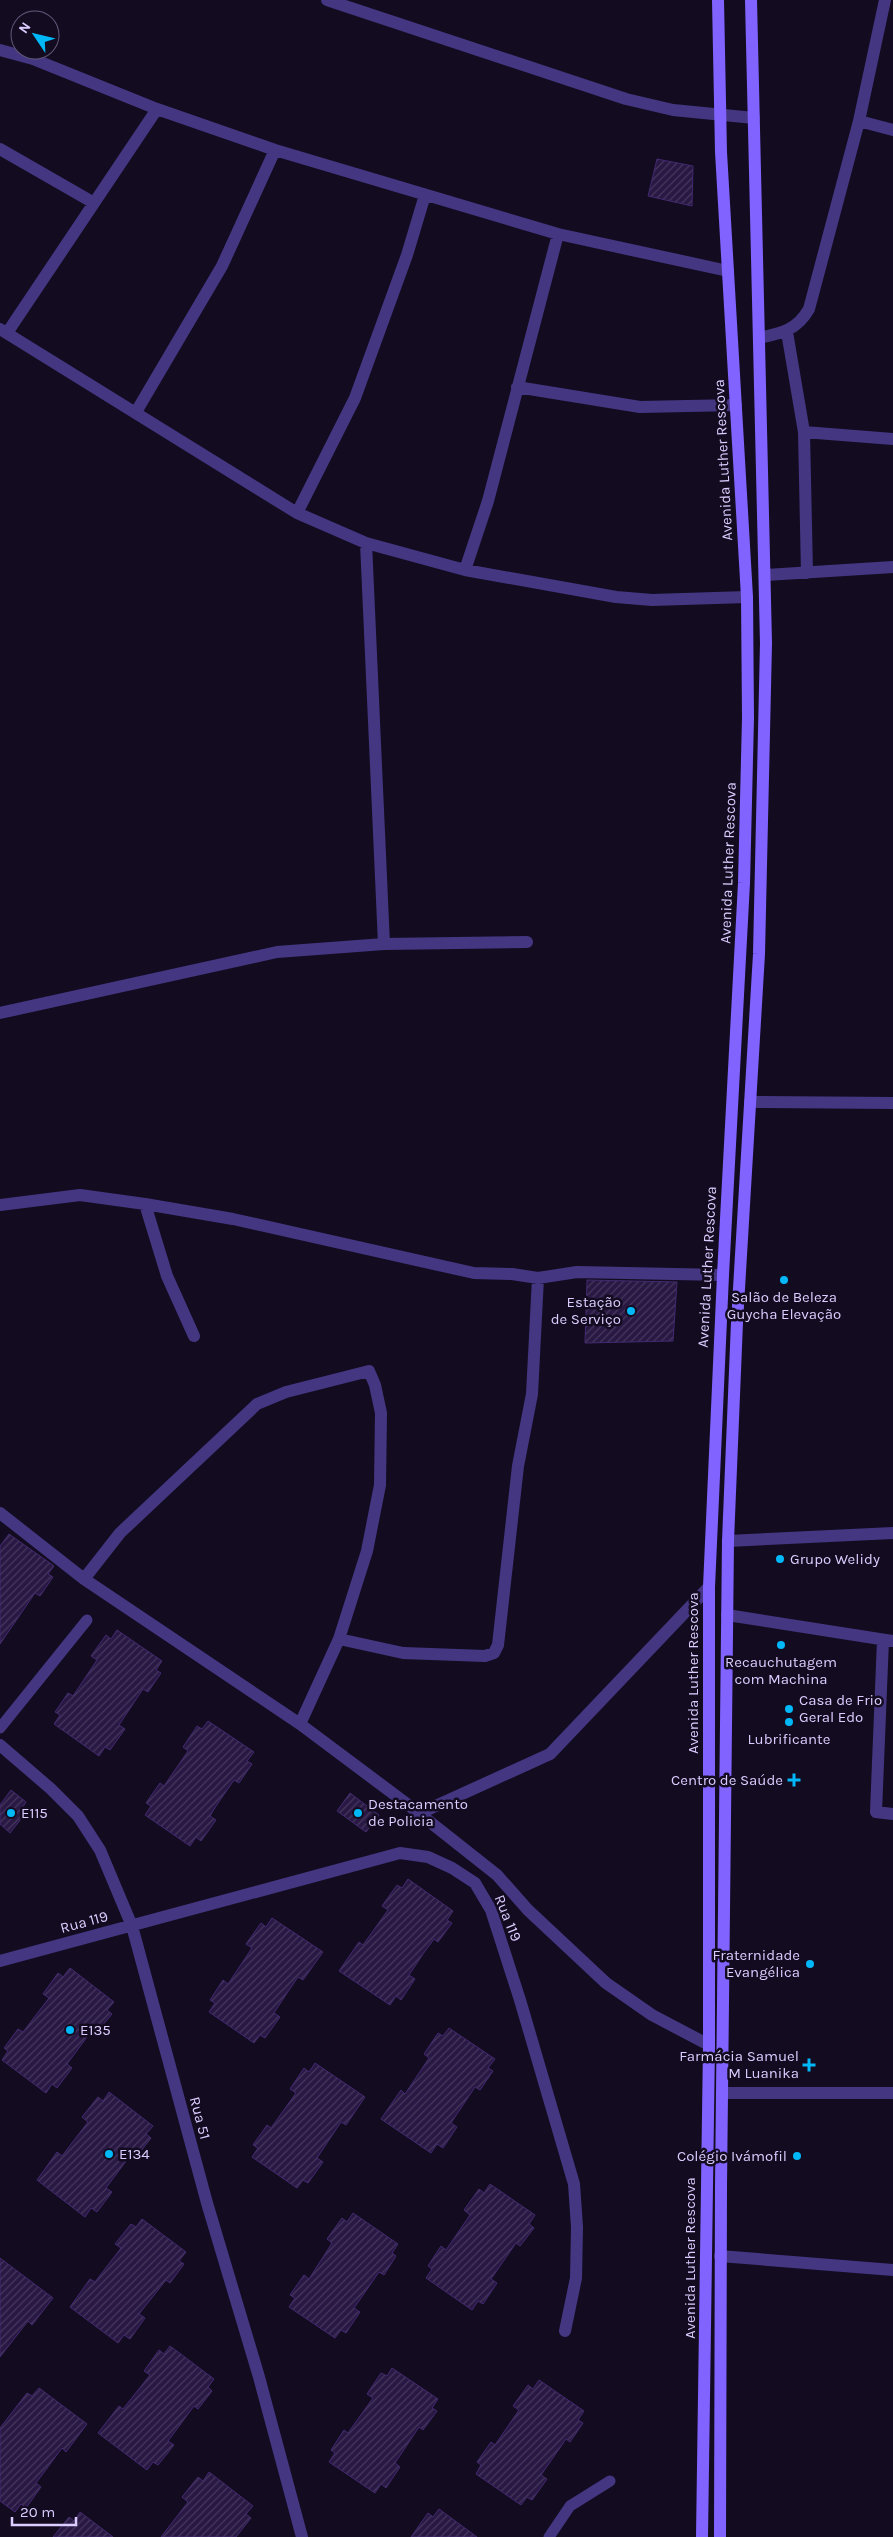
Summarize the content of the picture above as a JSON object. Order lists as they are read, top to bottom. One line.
{"streets":{"main road":["Avenida Luther Rescova"],"street":["Rua 119","Rua 51"]},"crossings":[["Rua 119","Rua 51"]],"places":{"other":["Salão de Beleza Guycha Elevação","Estação de Serviço","Grupo Welidy","Recauchutagem com Machina","Casa de Frio Geral Edo","Lubrificante","E115","Destacamento de Policia","Fraternidade Evangélica","E135","E134","Colégio Ivámofil"],"health":["Centro de Saúde","Farmácia Samuel M Luanika"]},"scale_bar":"20 m","north":"top left"}
